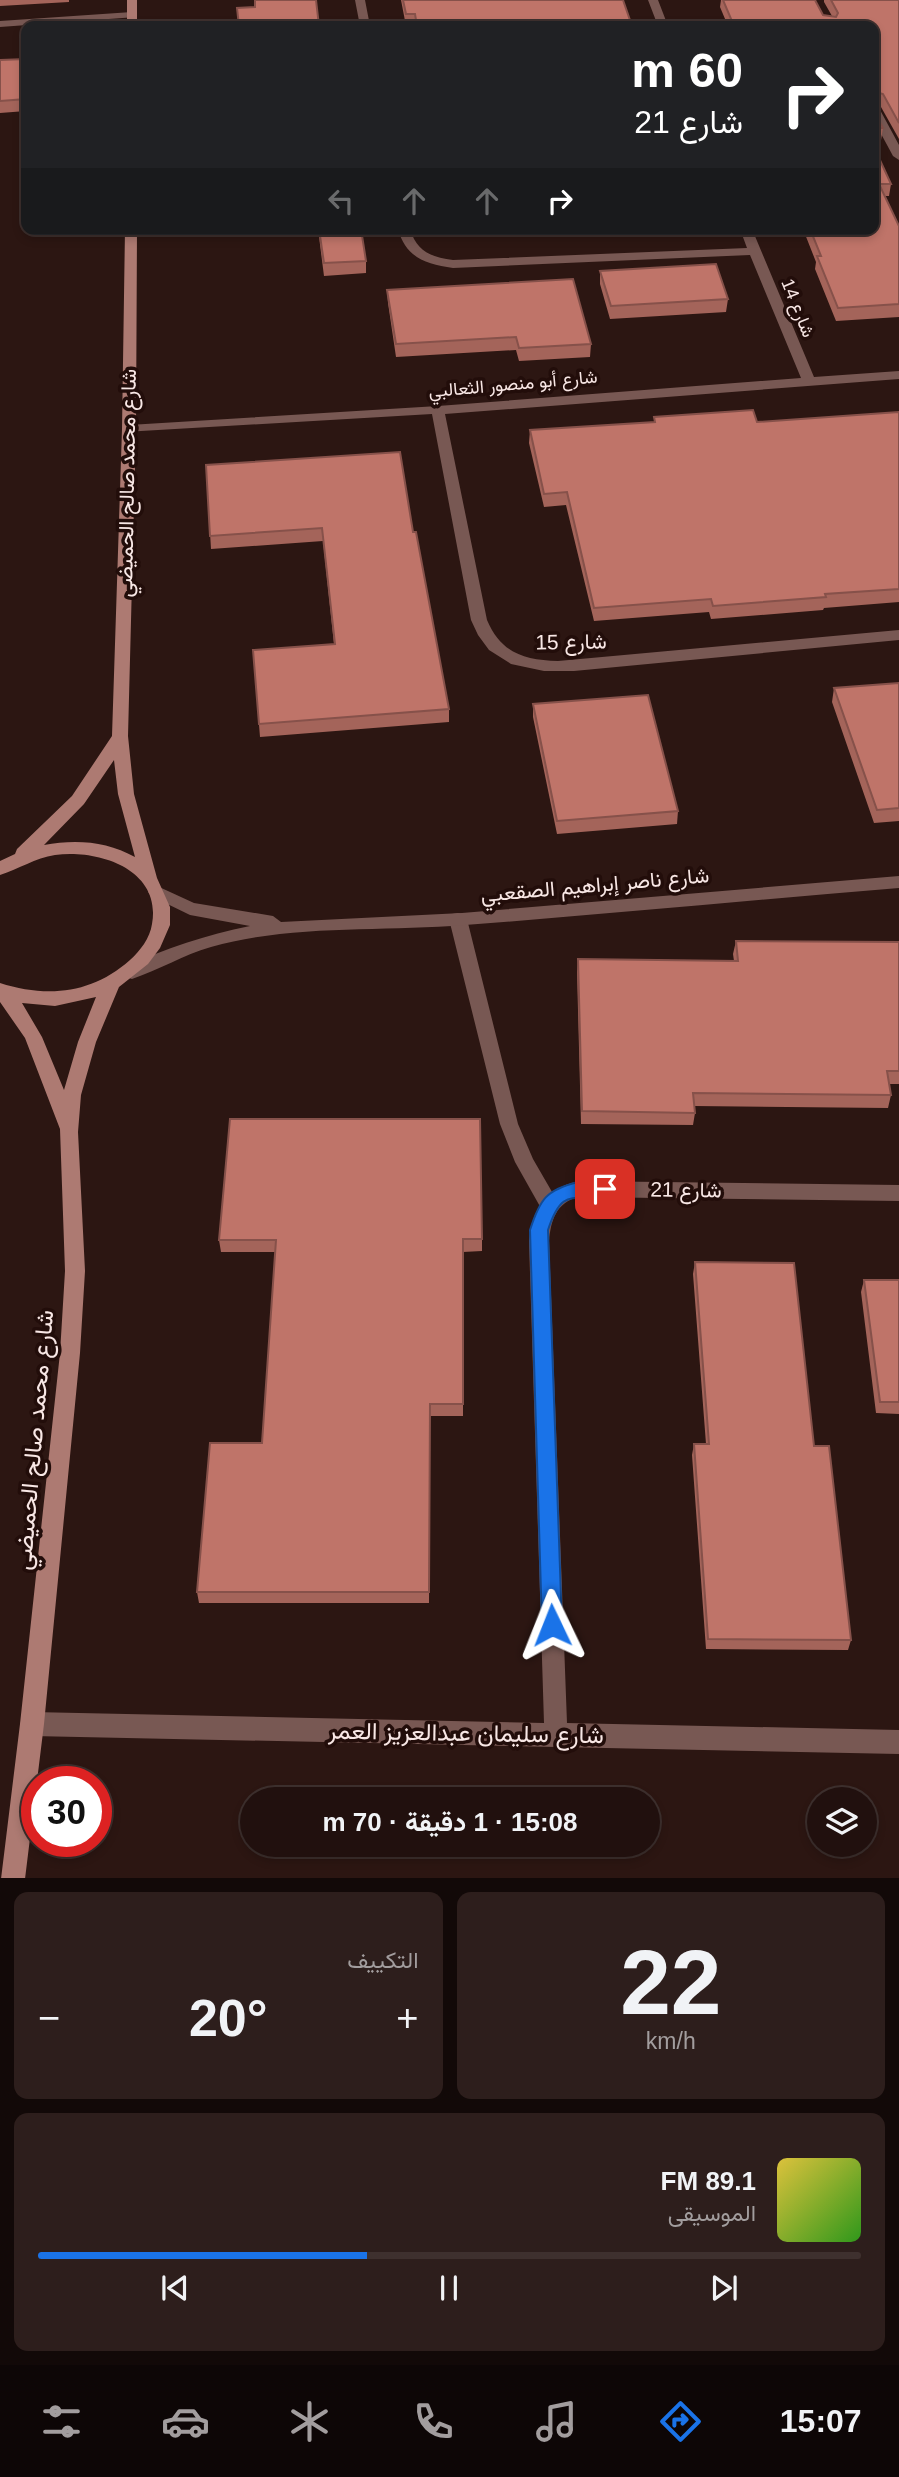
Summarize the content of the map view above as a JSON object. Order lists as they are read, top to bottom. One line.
{"streets":{"street":["شارع 14","شارع أبو منصور الثعالبي","شارع محمد صالح الحميضي","شارع 15","شارع ناصر إبراهيم الصقعبي","شارع 21","شارع سليمان عبدالعزيز العمر"]},"crossings":[["شارع 14","شارع أبو منصور الثعالبي"],["شارع أبو منصور الثعالبي","شارع محمد صالح الحميضي"],["شارع أبو منصور الثعالبي","شارع 15"],["شارع محمد صالح الحميضي","شارع ناصر إبراهيم الصقعبي"],["شارع محمد صالح الحميضي","شارع سليمان عبدالعزيز العمر"]],"page":{"turn":["60 m","شارع 21"],"limit":"30","trip":"15:08 · 1 دقيقة · 70 m","tile":[["22","km/h"],"التكييف"],"heat":["−","20°","+"],"song":["89.1 FM","الموسيقى"],"tabs":"15:07"}}
